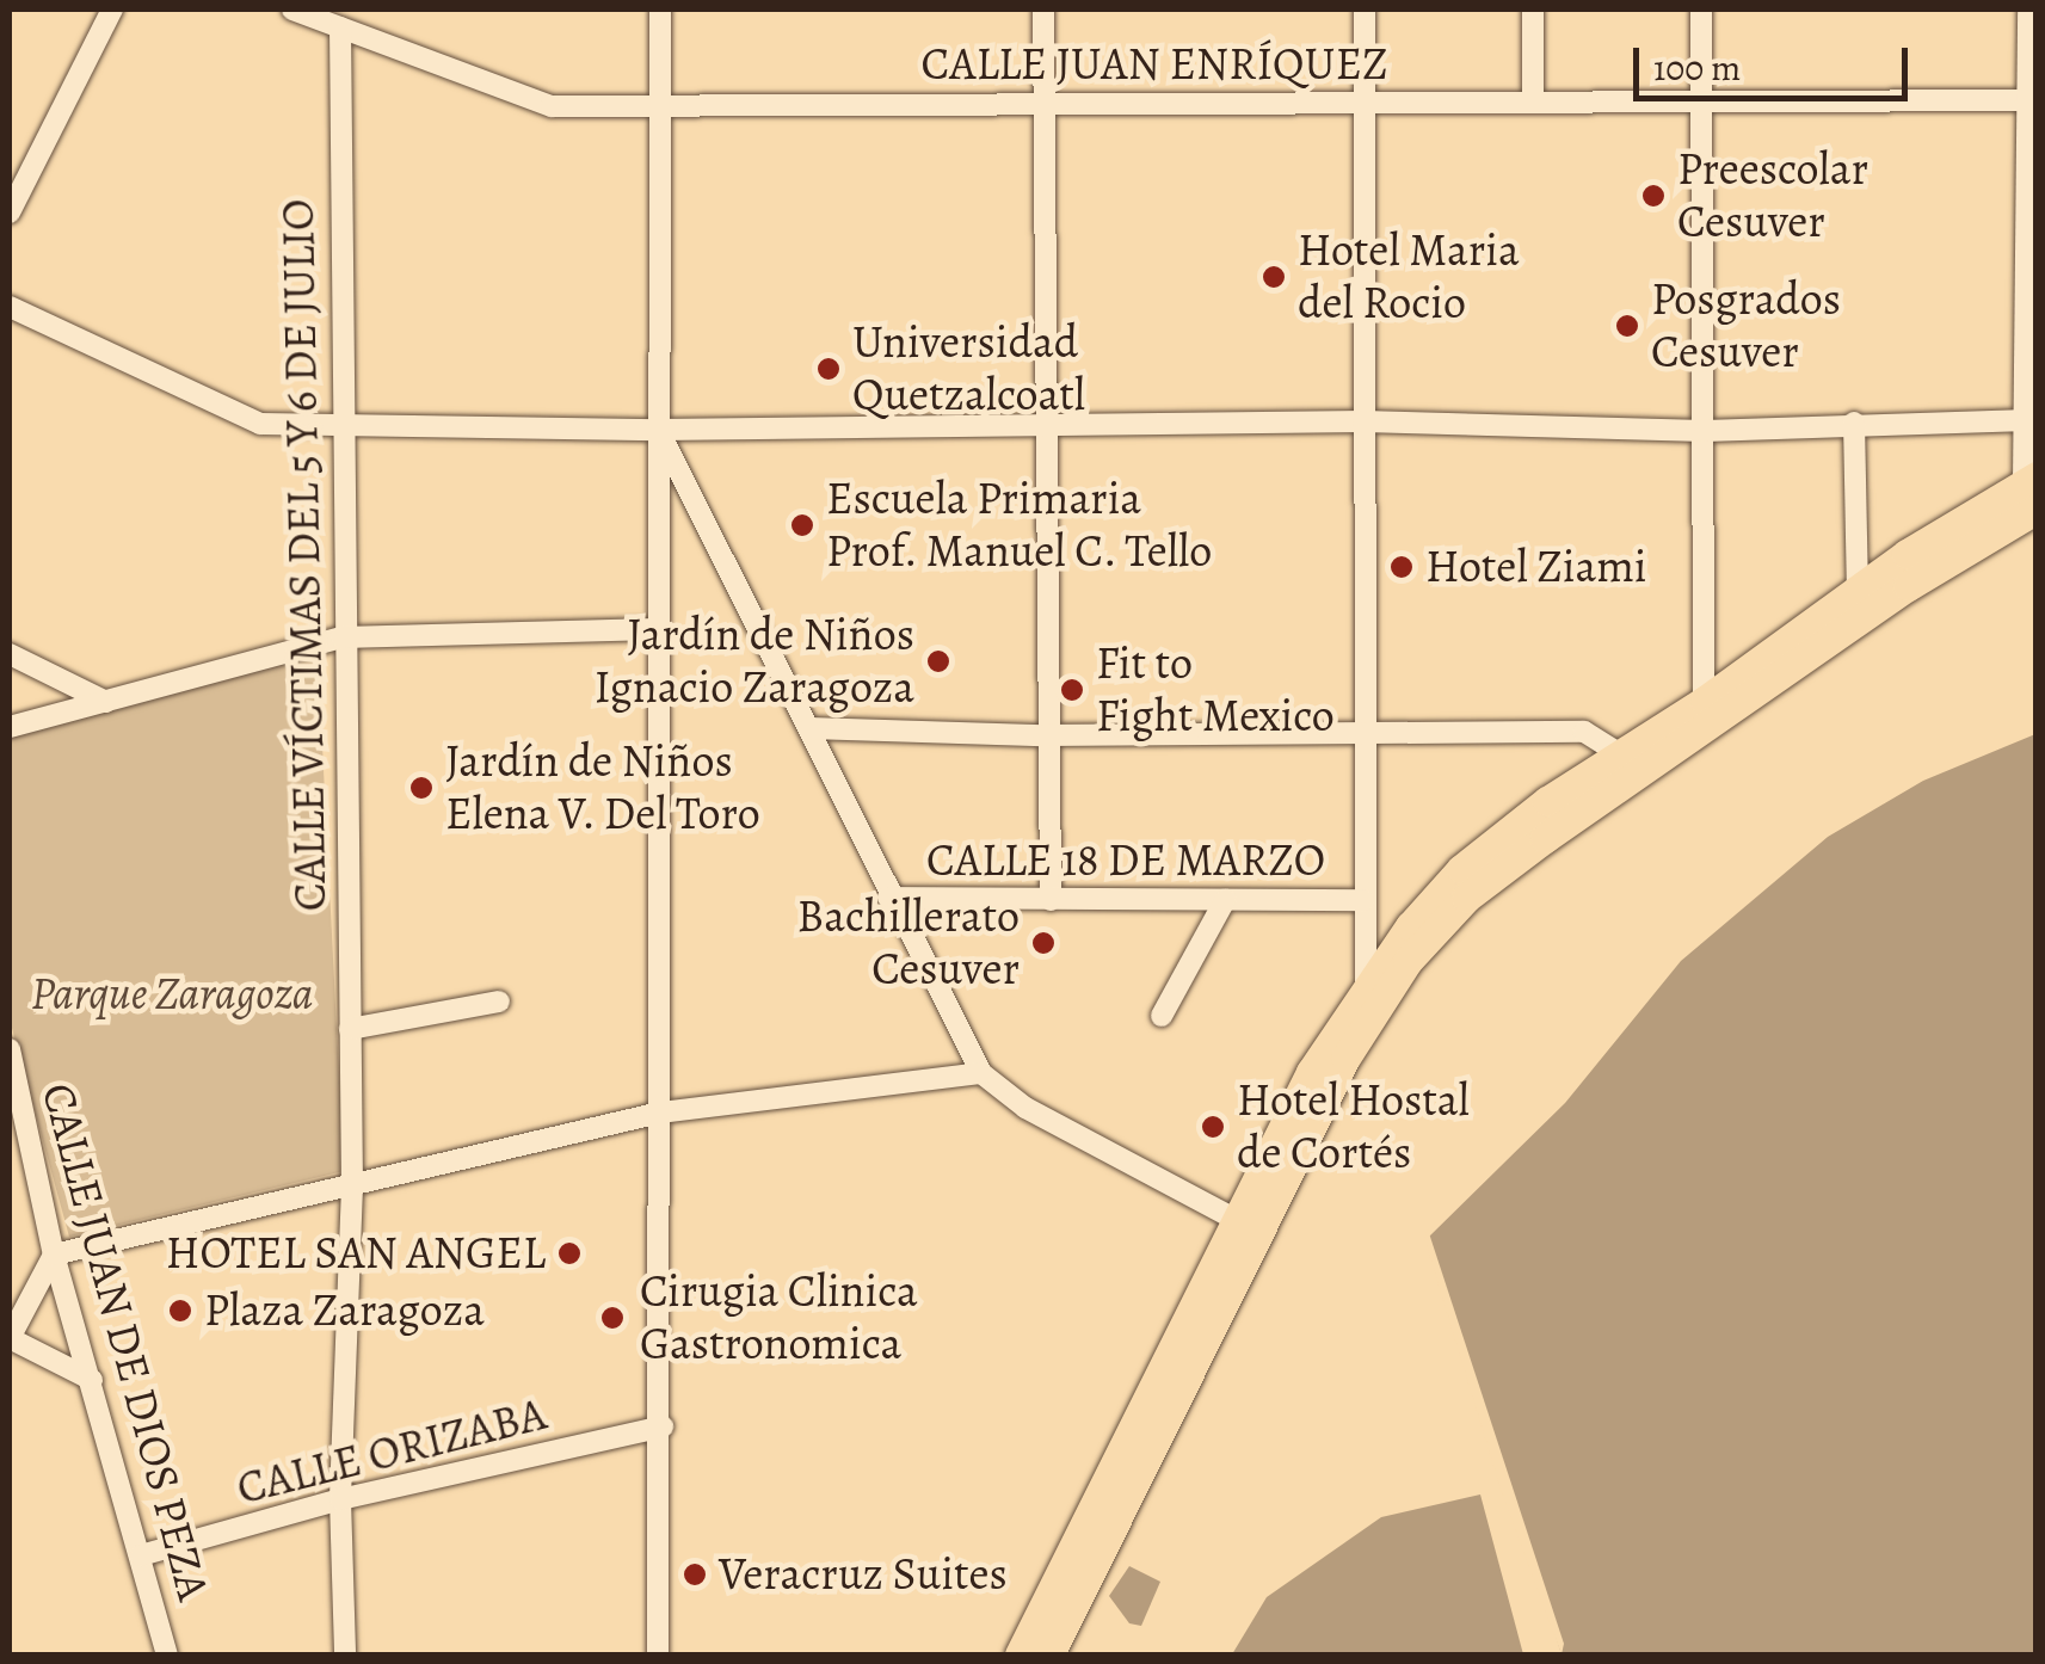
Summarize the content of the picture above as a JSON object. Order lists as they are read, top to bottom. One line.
{"streets":{"street":["CALLE JUAN ENRÍQUEZ","CALLE VÍCTIMAS DEL 5 Y 6 DE JULIO","CALLE 18 DE MARZO","CALLE JUAN DE DIOS PEZA","CALLE ORIZABA"]},"crossings":[["CALLE JUAN ENRÍQUEZ","CALLE VÍCTIMAS DEL 5 Y 6 DE JULIO"],["CALLE VÍCTIMAS DEL 5 Y 6 DE JULIO","CALLE ORIZABA"],["CALLE JUAN DE DIOS PEZA","CALLE ORIZABA"]],"parks":["Parque Zaragoza"],"places":["Preescolar Cesuver","Hotel Maria del Rocio","Posgrados Cesuver","Universidad Quetzalcoatl","Escuela Primaria Prof. Manuel C. Tello","Hotel Ziami","Jardín de Niños Ignacio Zaragoza","Fit to Fight Mexico","Jardín de Niños Elena V. Del Toro","Bachillerato Cesuver","Hotel Hostal de Cortés","HOTEL SAN ANGEL","Plaza Zaragoza","Cirugia Clinica Gastronomica","Veracruz Suites"],"scale_bar":"100 m"}
